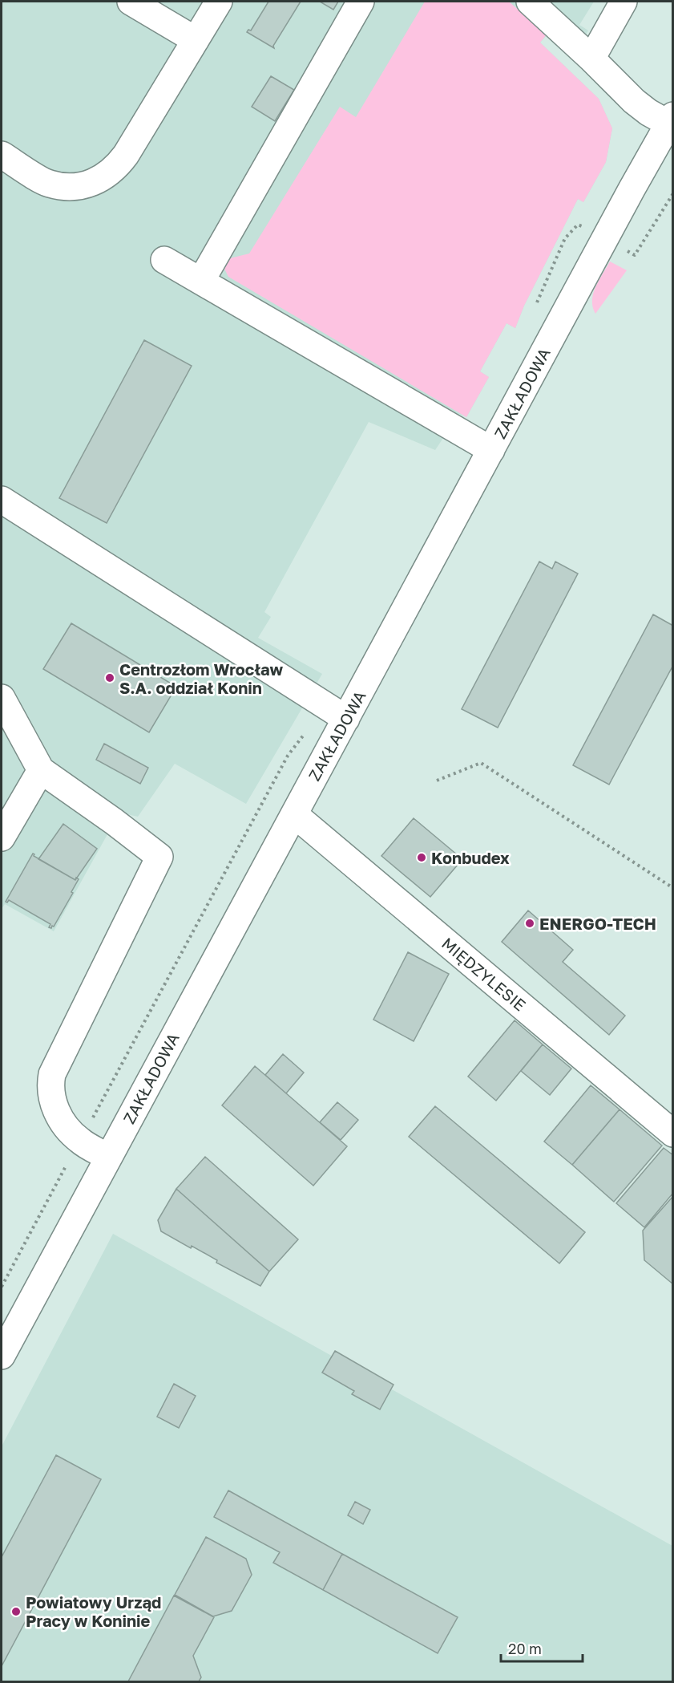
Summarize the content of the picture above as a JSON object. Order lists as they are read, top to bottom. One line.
{"streets":{"street":["ZAKŁADOWA","MIĘDZYLESIE"]},"crossings":[["ZAKŁADOWA","MIĘDZYLESIE"]],"places":["Centrozłom Wrocław S.A. oddział Konin","Konbudex","ENERGO-TECH","Powiatowy Urząd Pracy w Koninie"],"scale_bar":"20 m"}
